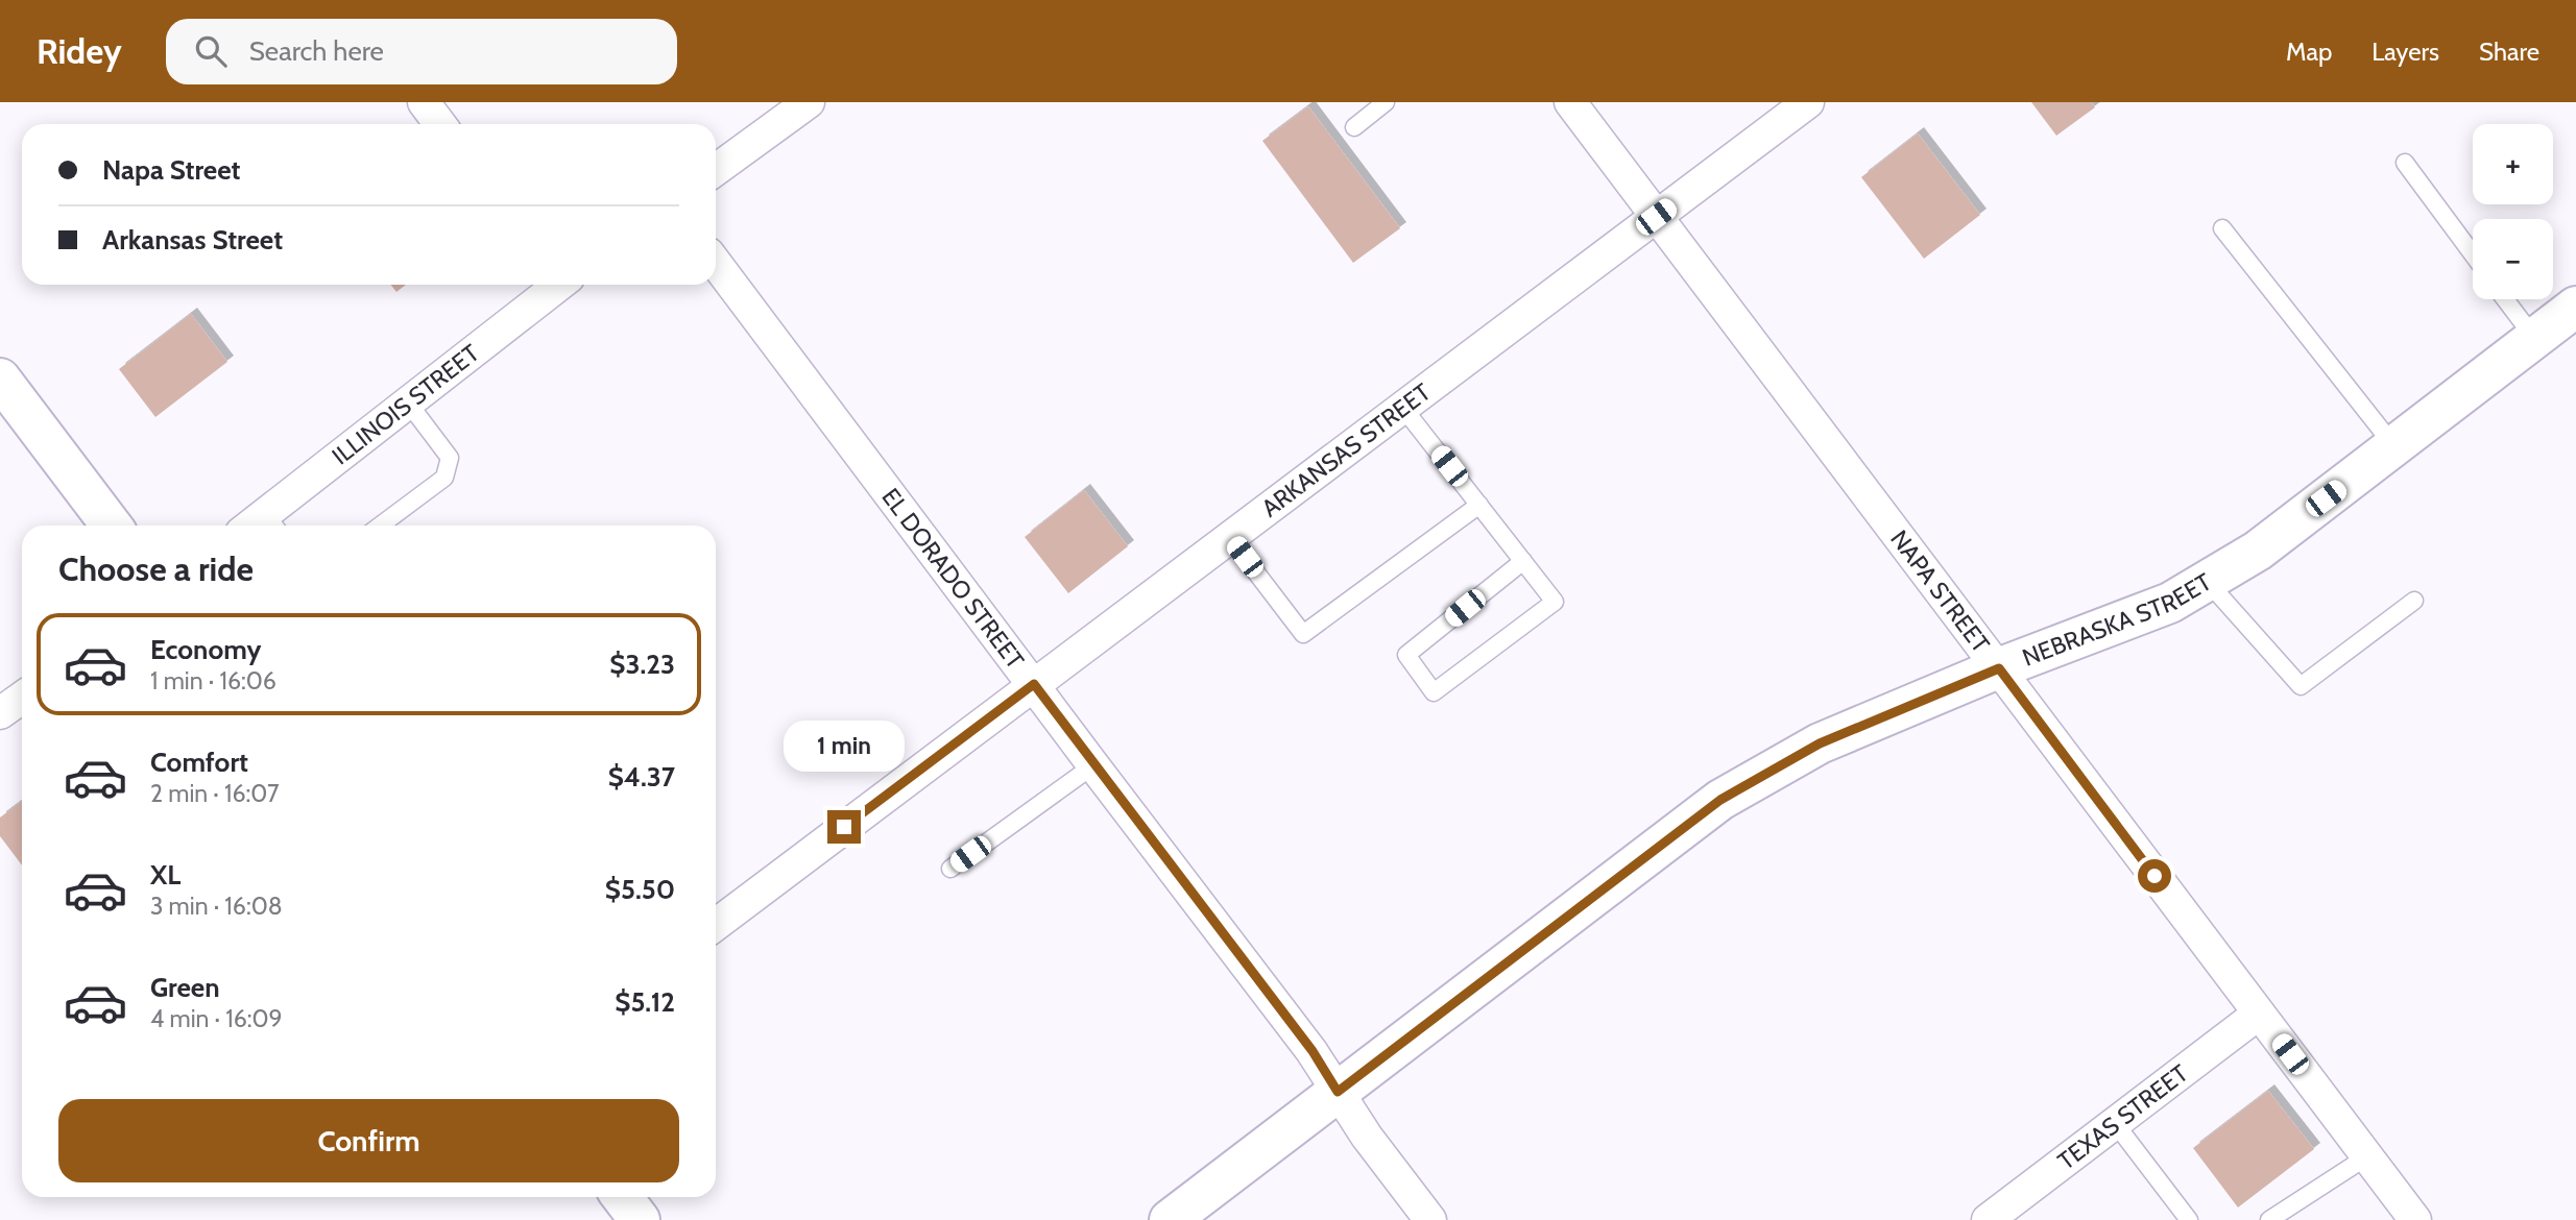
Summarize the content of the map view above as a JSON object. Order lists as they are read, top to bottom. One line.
{"streets":{"street":["ILLINOIS STREET","ARKANSAS STREET","EL DORADO STREET","NAPA STREET","NEBRASKA STREET","TEXAS STREET"]},"crossings":[["ARKANSAS STREET","EL DORADO STREET"],["ARKANSAS STREET","NAPA STREET"],["EL DORADO STREET","NEBRASKA STREET"],["NAPA STREET","NEBRASKA STREET"],["NAPA STREET","TEXAS STREET"]],"page":{"header":"Ridey","search":"Search here","nav":["Map","Layers","Share"],"map_buttons":["+","−"],"banner":["Napa Street","Arkansas Street"],"heading":"Choose a ride","list":[{"name":"Economy","note":"1 min · 16:06","value":"$3.23"},{"name":"Comfort","note":"2 min · 16:07","value":"$4.37"},{"name":"XL","note":"3 min · 16:08","value":"$5.50"},{"name":"Green","note":"4 min · 16:09","value":"$5.12"}],"bubble":"1 min","buttons":"Confirm"}}
